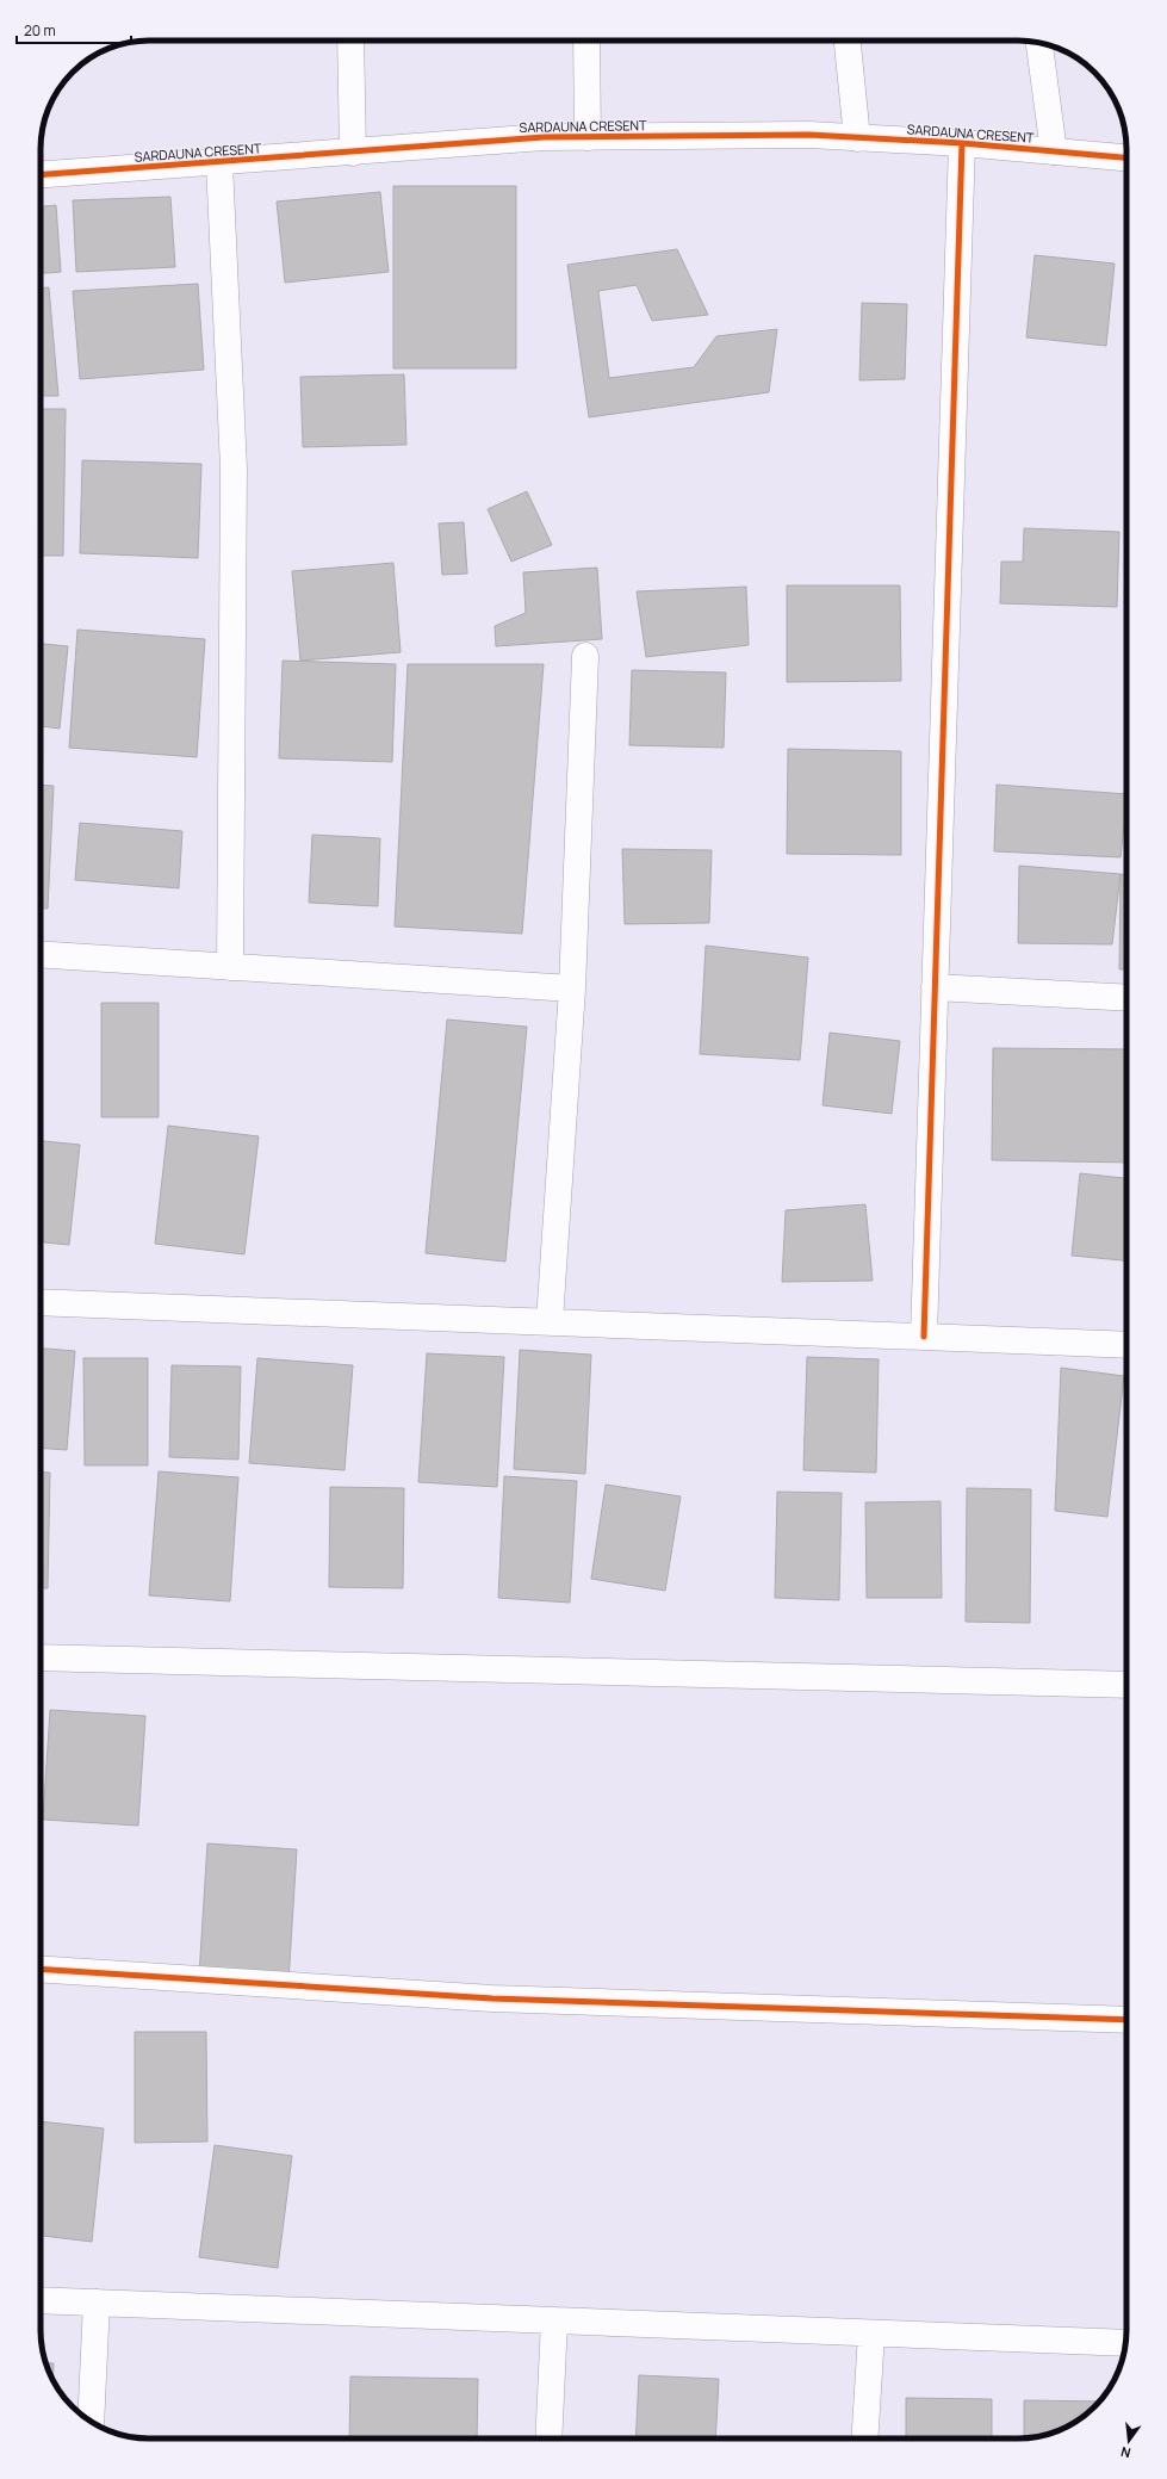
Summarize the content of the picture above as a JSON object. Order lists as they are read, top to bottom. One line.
{"streets":{"street":["SARDAUNA CRESENT"]},"scale_bar":"20 m","north":"bottom"}
